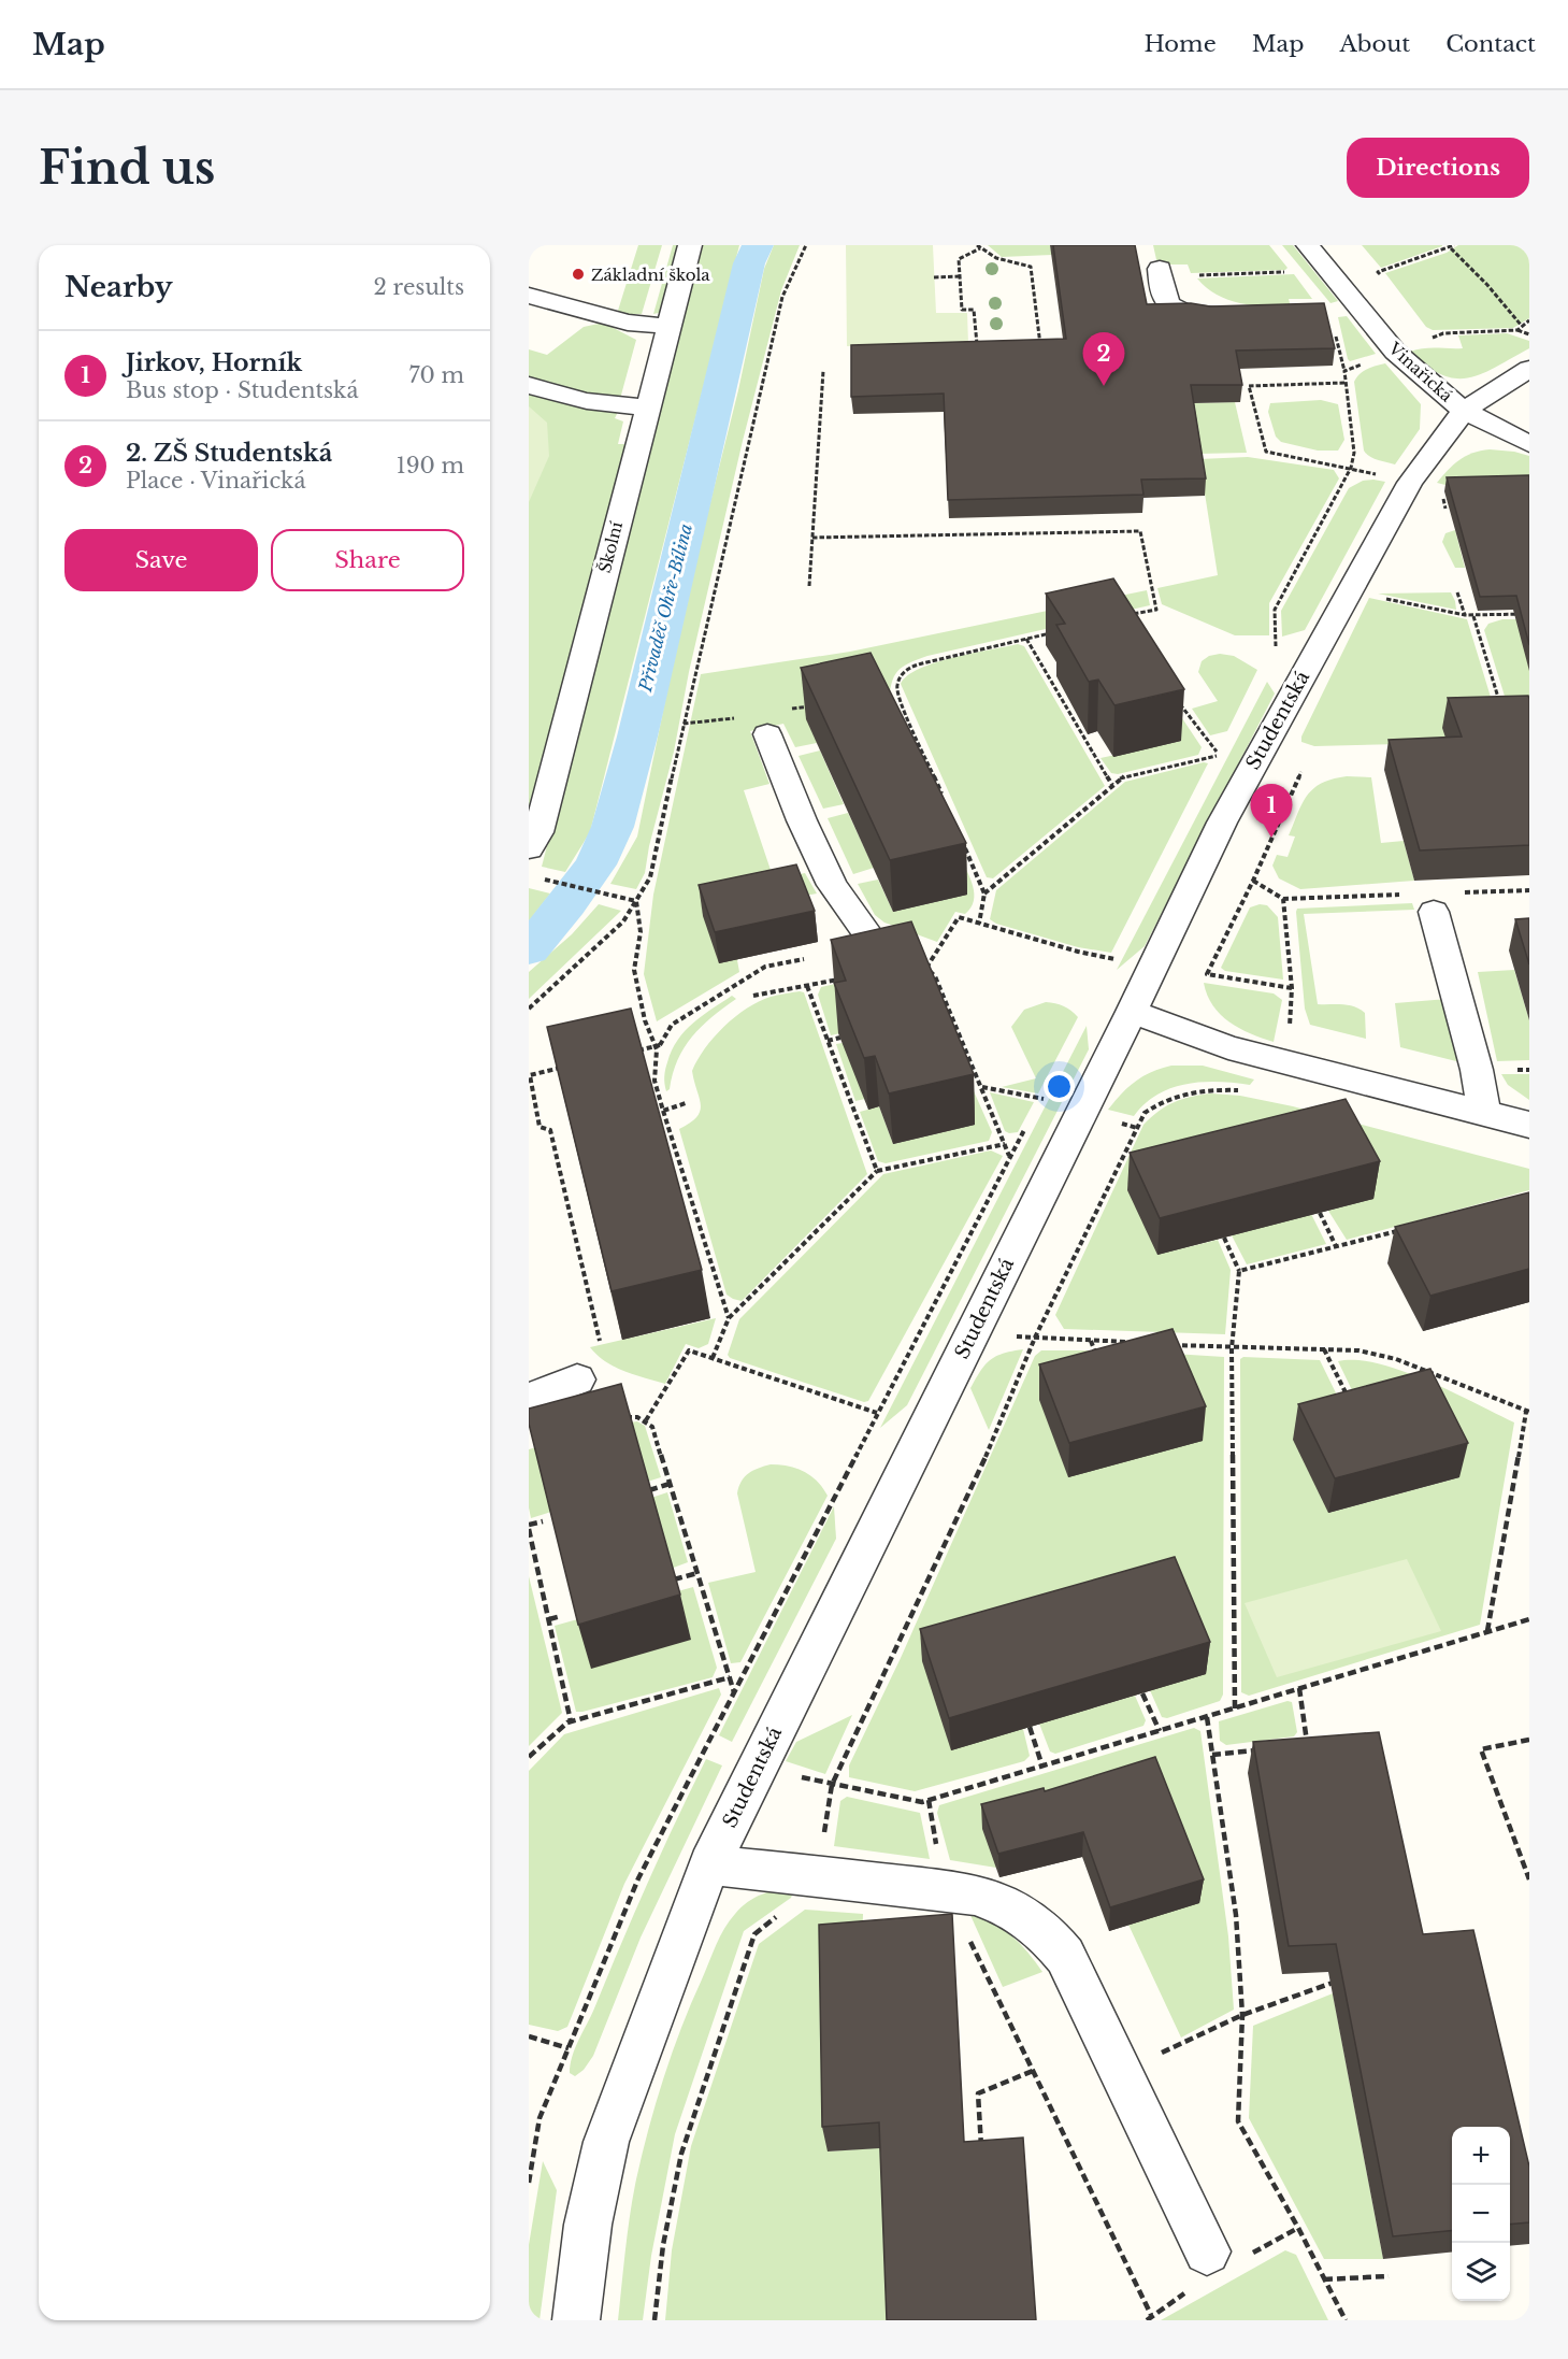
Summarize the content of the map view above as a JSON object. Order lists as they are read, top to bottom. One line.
{"streets":{"street":["Vinařická","Školní","Studentská"]},"crossings":[["Vinařická","Studentská"]],"water":["Přivaděč Ohře-Bílina"],"places":["Základní škola"],"page":{"header":"Map","nav":["Home","Map","About","Contact"],"buttons":["Directions",["Save","Share"]],"title":"Find us","heading":["Nearby","2 results"],"list":[{"mark":"1","name":"Jirkov, Horník","note":"Bus stop · Studentská","value":"70 m"},{"mark":"2","name":"2. ZŠ Studentská","note":"Place · Vinařická","value":"190 m"}],"pins":["2","1"],"map_buttons":["+","−"]}}
